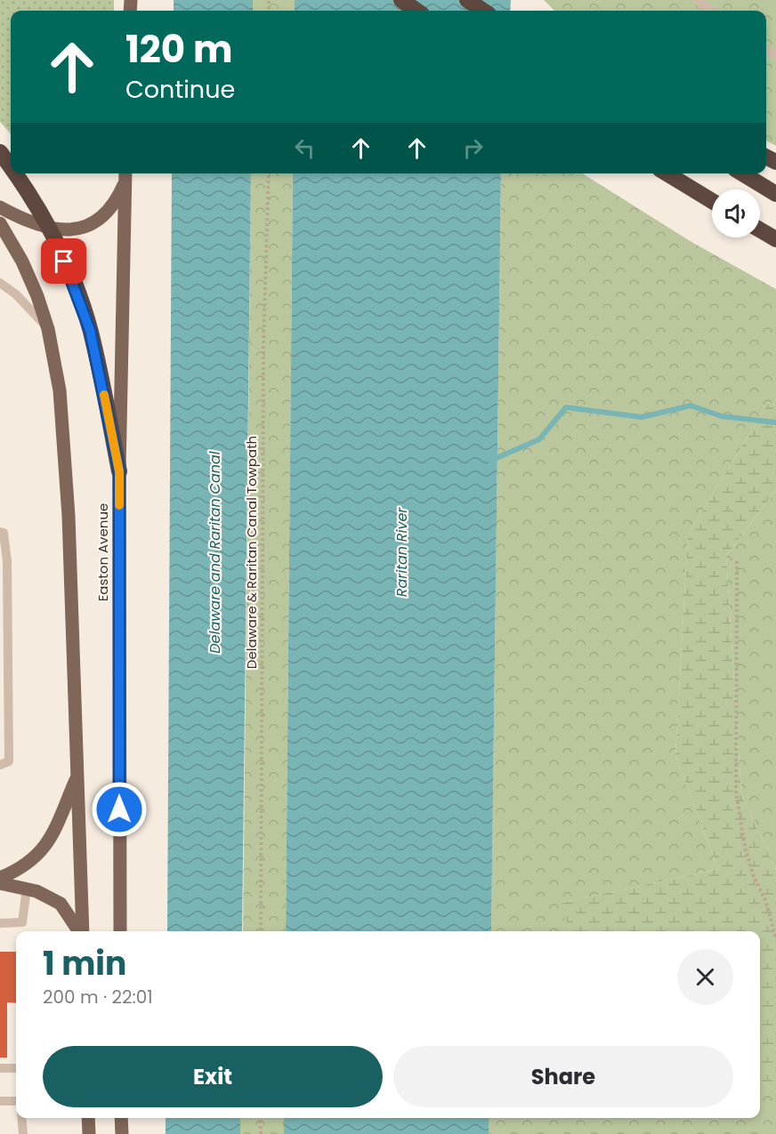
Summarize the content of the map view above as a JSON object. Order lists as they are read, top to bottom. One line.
{"streets":{"main road":["Easton Avenue"],"path":["Delaware & Raritan Canal Towpath"]},"water":["Delaware and Raritan Canal","Raritan River"],"page":{"turn":["120 m","Continue"],"heading":["1 min","200 m · 22:01"],"buttons":["Exit","Share"]}}
